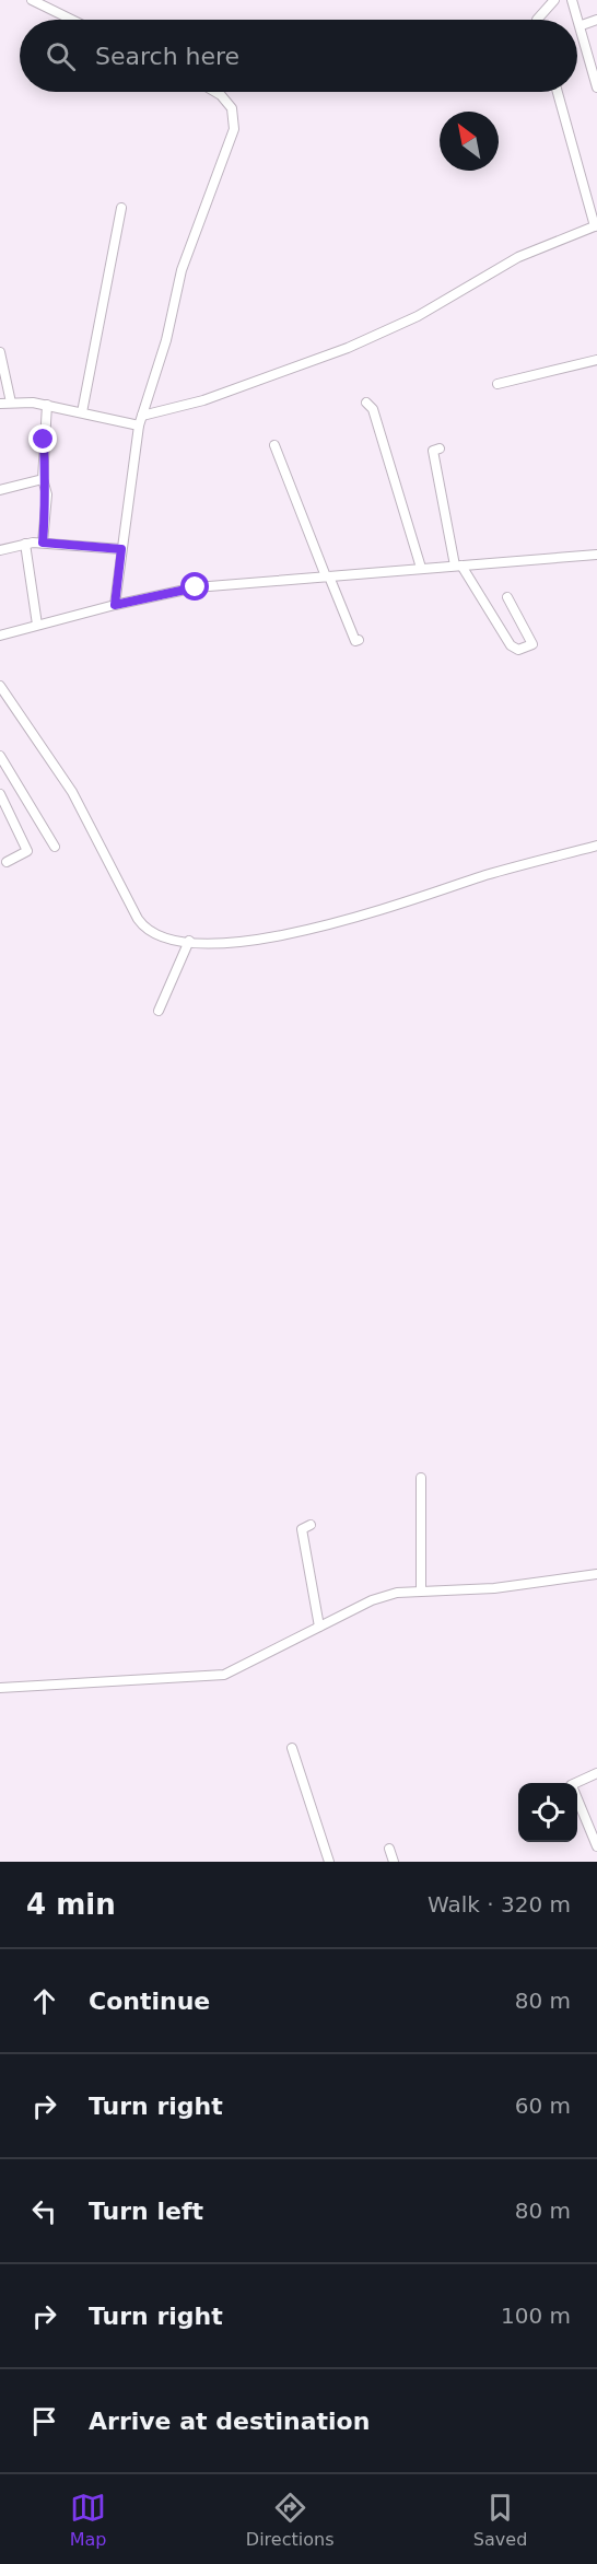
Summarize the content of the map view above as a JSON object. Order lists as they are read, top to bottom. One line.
{"north":"top left","page":{"search":"Search here","heading":["4 min","Walk · 320 m"],"list":[["Continue","80 m"],["Turn right","60 m"],["Turn left","80 m"],["Turn right","100 m"],"Arrive at destination"],"nav":["Map","Directions","Saved"]}}
